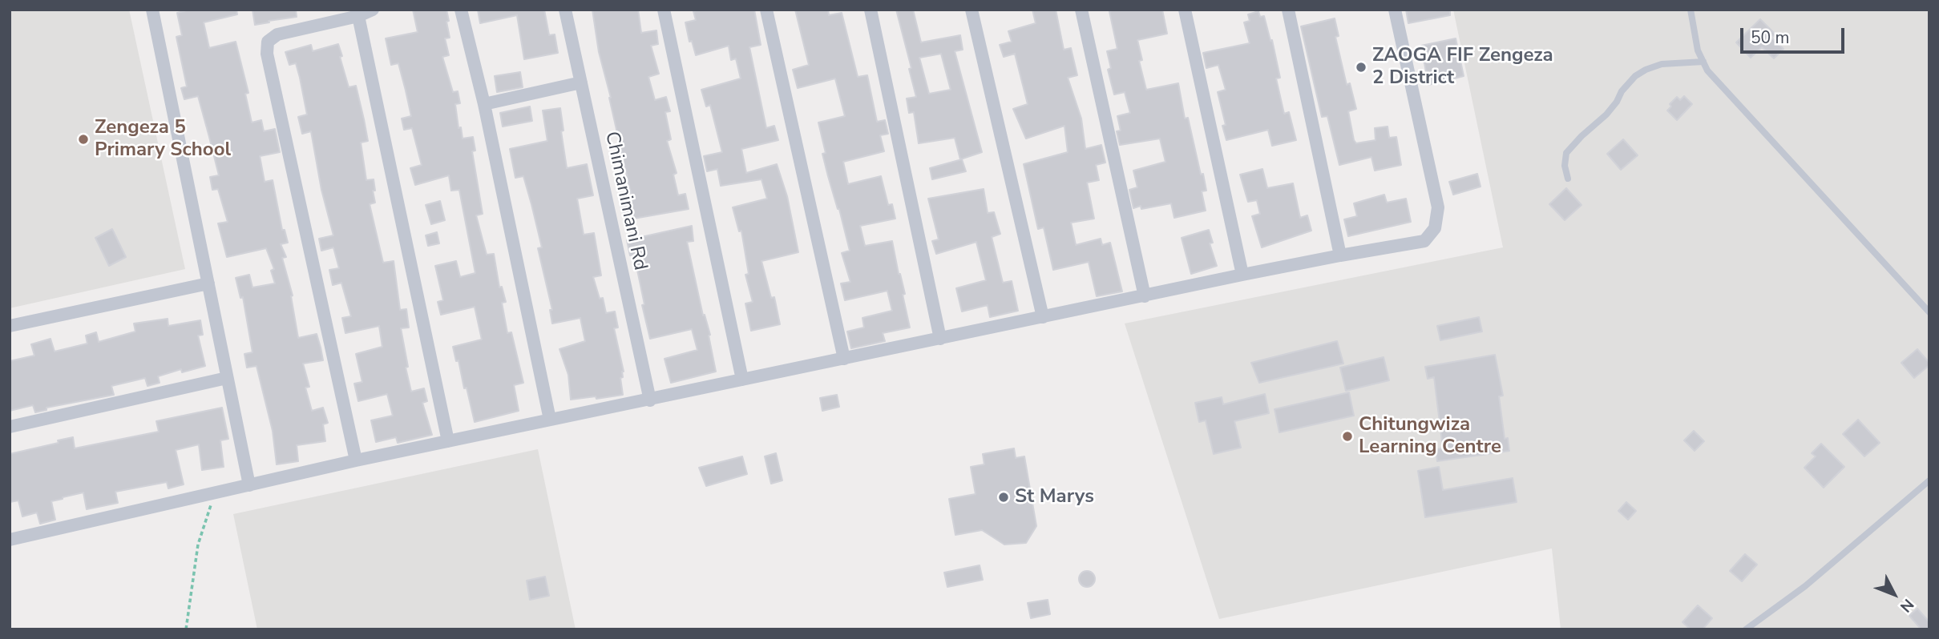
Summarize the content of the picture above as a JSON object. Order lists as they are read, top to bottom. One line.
{"streets":{"street":["Chimanimani Rd"]},"places":["ZAOGA FIF Zengeza 2 District","Zengeza 5 Primary School","Chitungwiza Learning Centre","St Marys"],"scale_bar":"50 m","north":"bottom right"}
